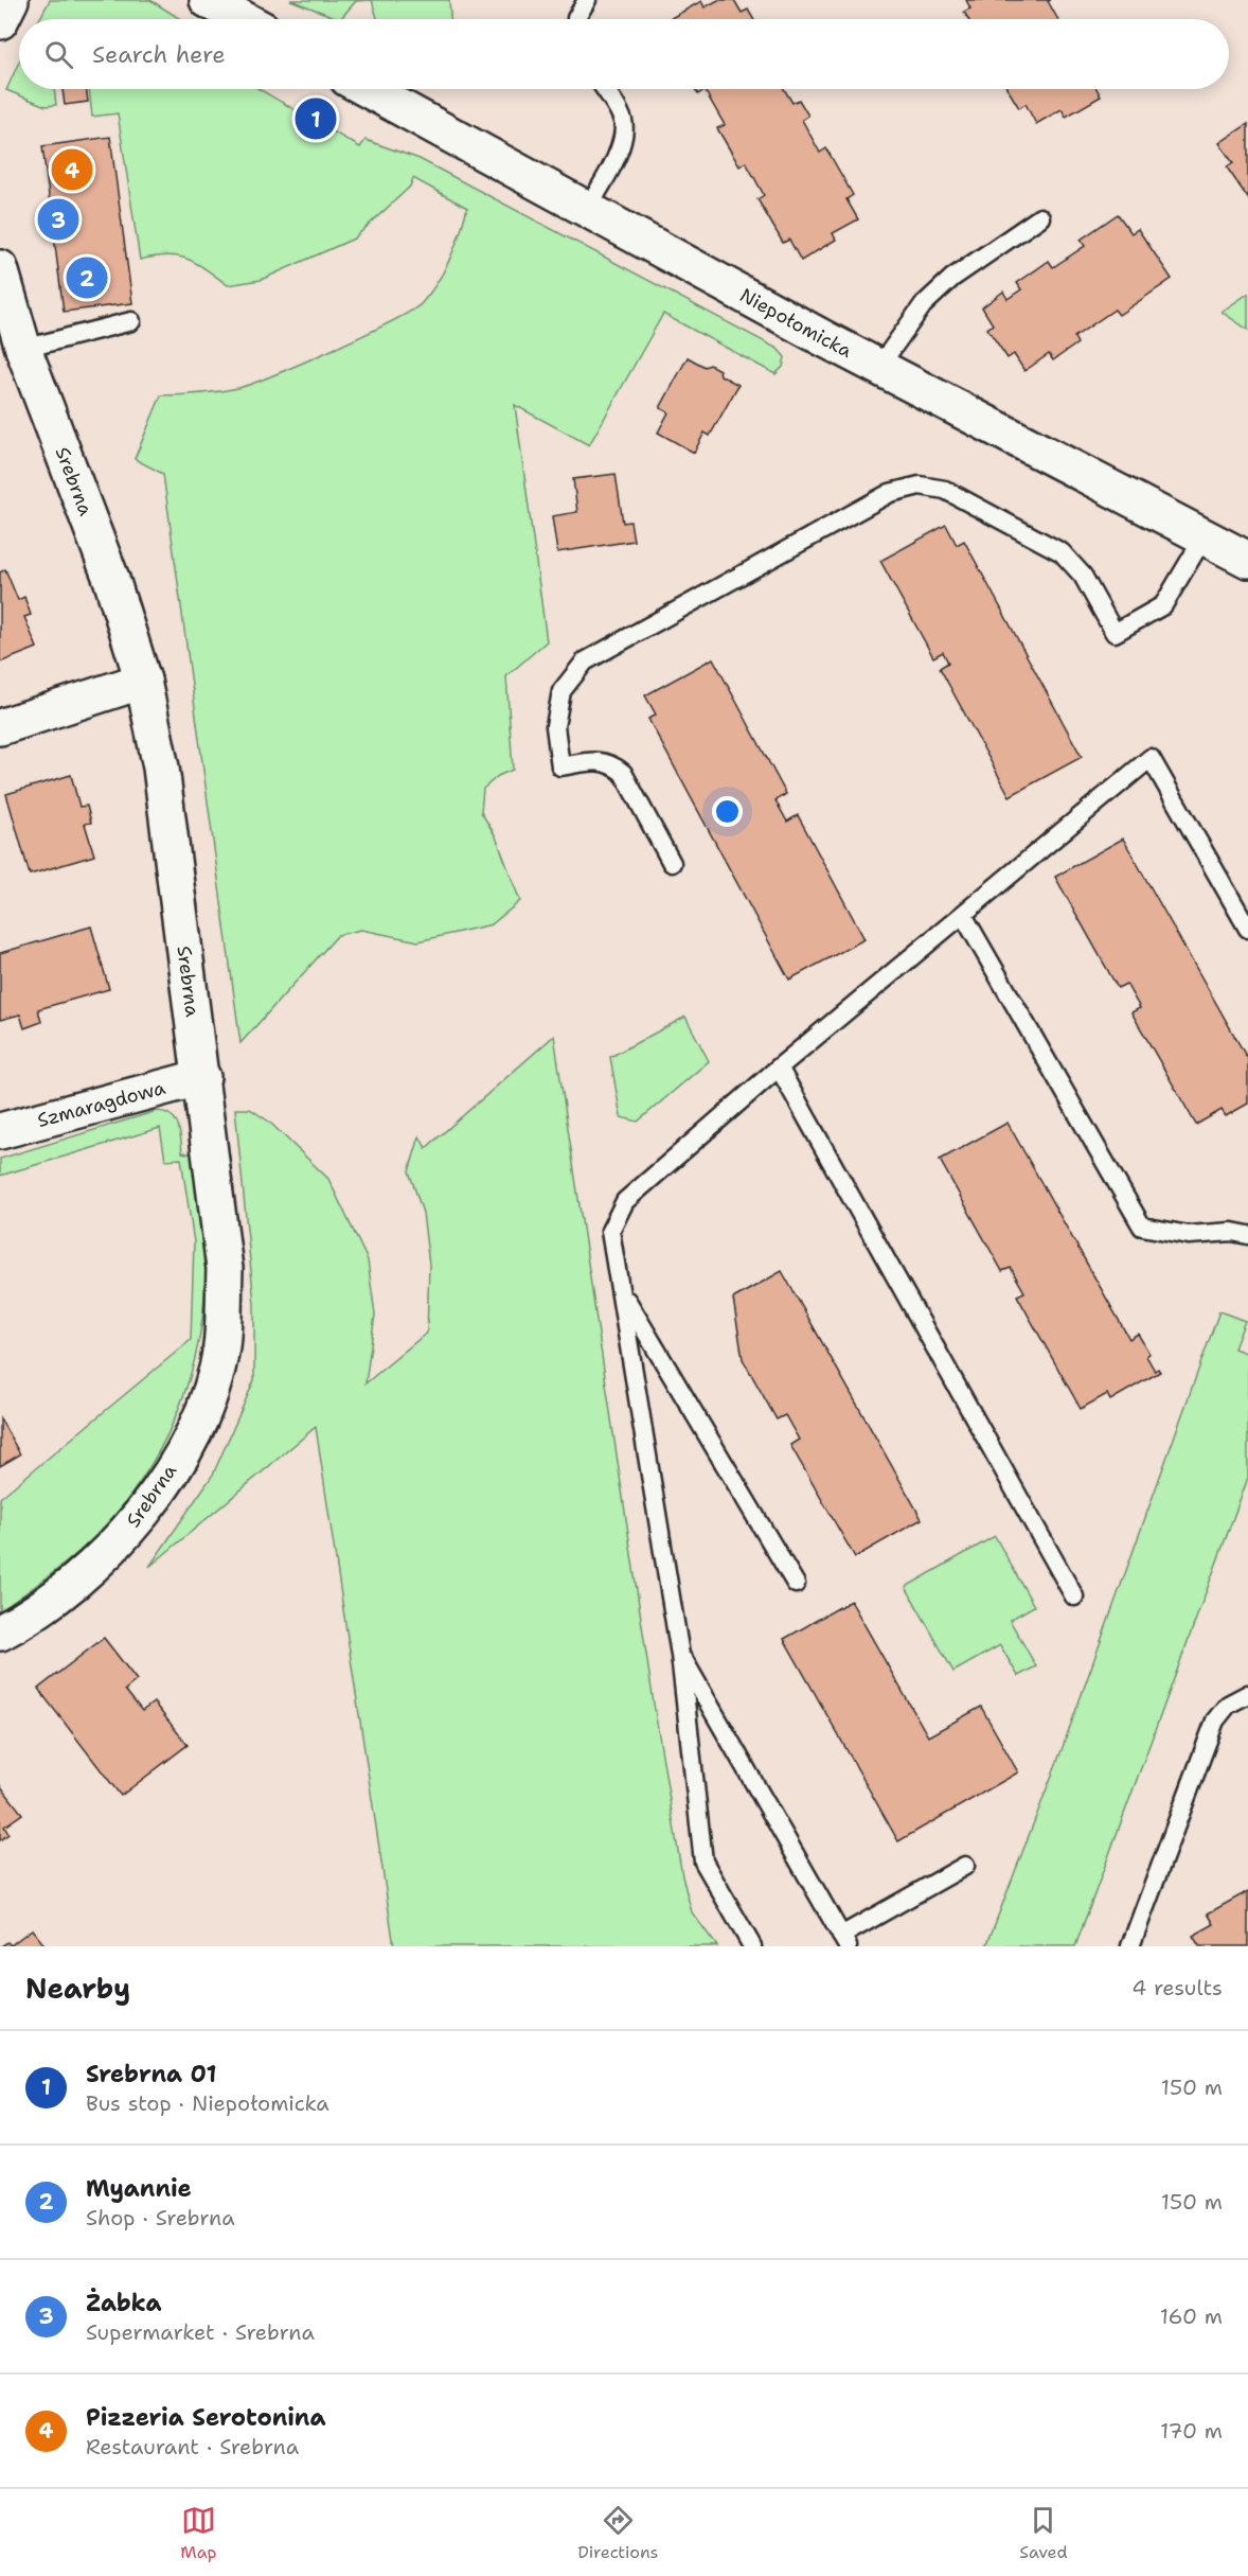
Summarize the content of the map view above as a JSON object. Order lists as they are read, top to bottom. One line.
{"streets":{"street":["Niepołomicka","Srebrna","Szmaragdowa"]},"crossings":[["Srebrna","Szmaragdowa"]],"page":{"search":"Search here","pins":["1","4","3","2"],"heading":["Nearby","4 results"],"list":[{"mark":"1","name":"Srebrna 01","note":"Bus stop · Niepołomicka","value":"150 m"},{"mark":"2","name":"Myannie","note":"Shop · Srebrna","value":"150 m"},{"mark":"3","name":"Żabka","note":"Supermarket · Srebrna","value":"160 m"},{"mark":"4","name":"Pizzeria Serotonina","note":"Restaurant · Srebrna","value":"170 m"}],"nav":["Map","Directions","Saved"]}}
